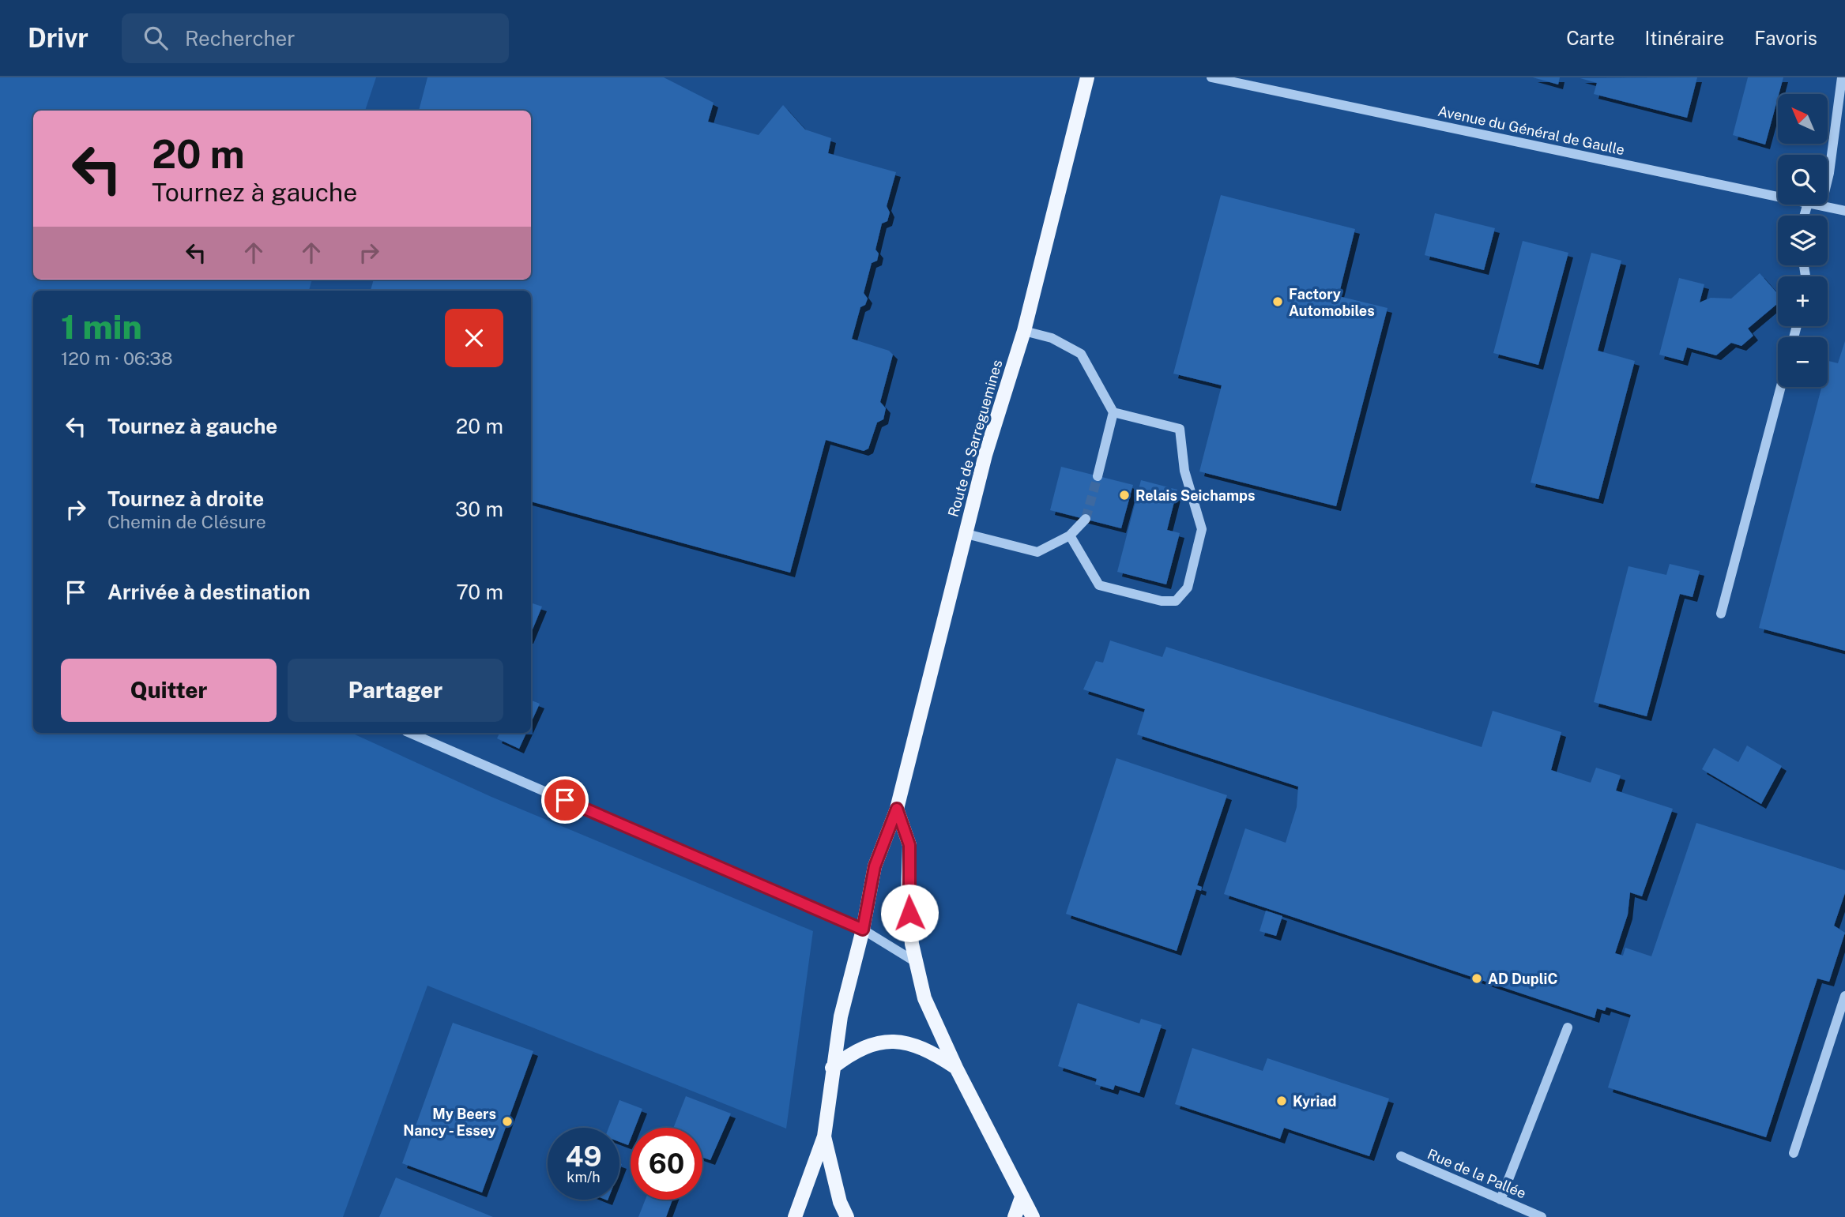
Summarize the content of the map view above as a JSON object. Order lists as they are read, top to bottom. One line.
{"streets":{"main road":["Route de Sarreguemines"],"street":["Avenue du Général de Gaulle","Rue de la Pallée"]},"places":["Factory Automobiles","Relais Seichamps","AD DupliC","Kyriad","My Beers Nancy - Essey"],"north":"top left","page":{"header":"Drivr","search":"Rechercher","nav":["Carte","Itinéraire","Favoris"],"map_buttons":["+","−"],"turn":["20 m","Tournez à gauche"],"heading":["1 min","120 m · 06:38"],"list":[{"name":"Tournez à gauche","value":"20 m"},{"name":"Tournez à droite","note":"Chemin de Clésure","value":"30 m"},{"name":"Arrivée à destination","value":"70 m"}],"buttons":["Quitter","Partager"],"speed":"49 km/h","limit":"60"}}
